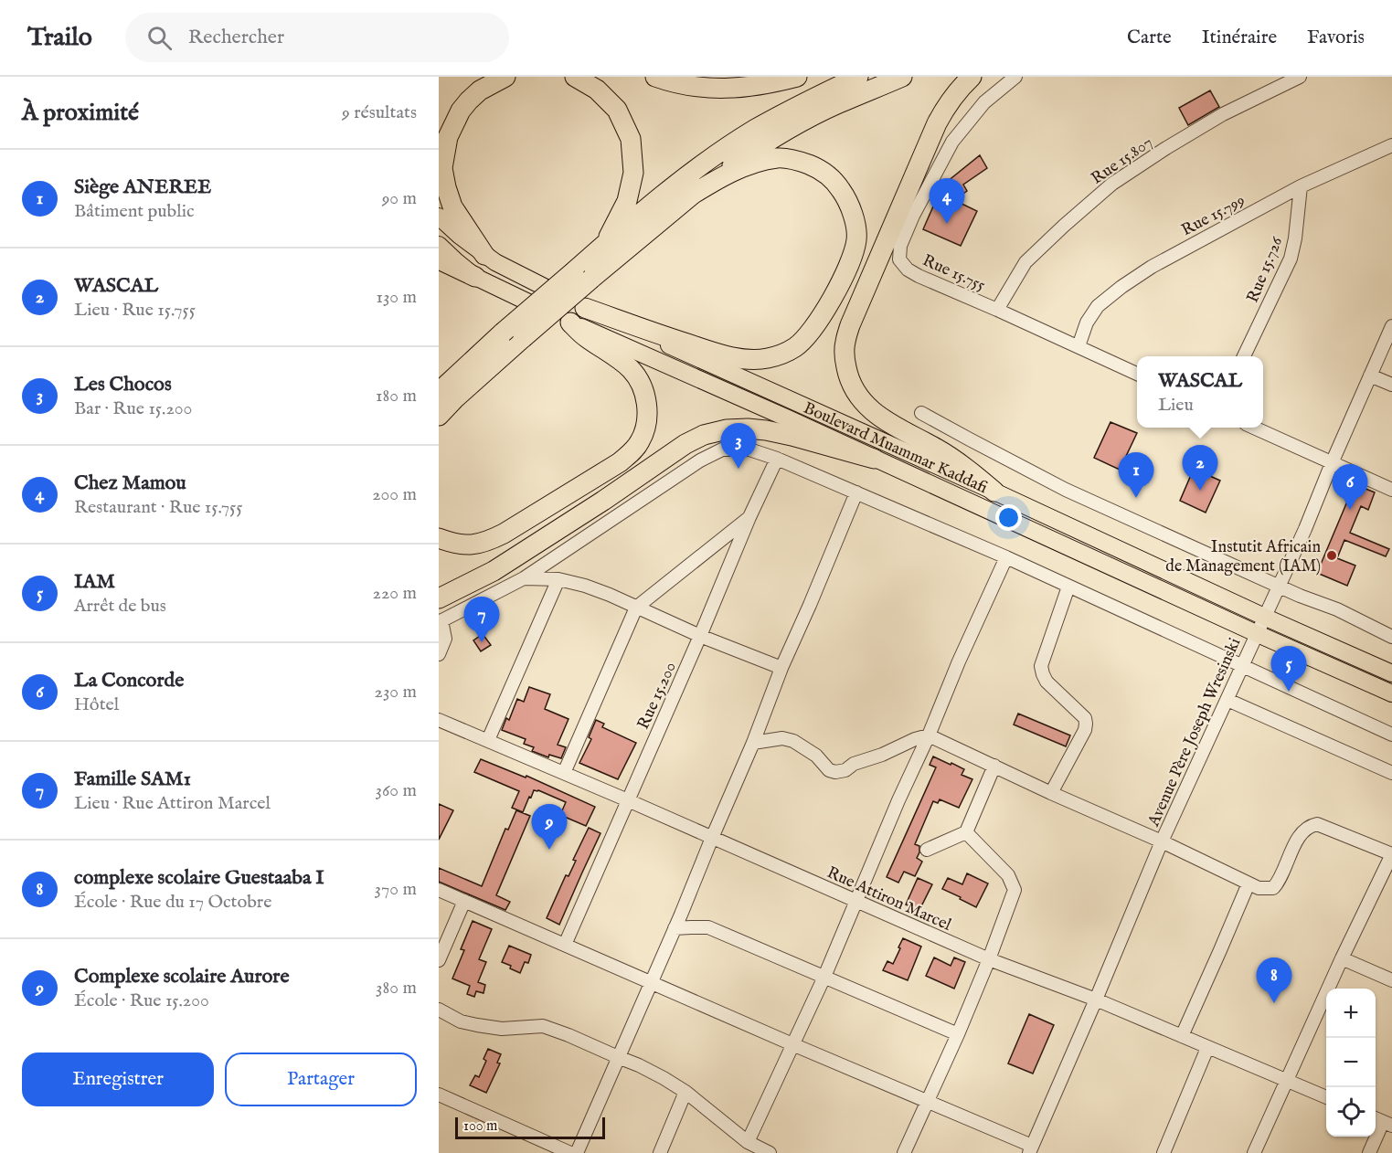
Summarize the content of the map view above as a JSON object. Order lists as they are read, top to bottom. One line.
{"streets":{"main road":["Boulevard Muammar Kaddafi"],"street":["Rue 15.807","Rue 15.799","Rue 15.726","Rue 15.755","Rue 15.200","Avenue Père Joseph Wresinski","Rue Attiron Marcel"]},"crossings":[["Rue 15.807","Rue 15.755"],["Rue 15.799","Rue 15.726"],["Rue 15.799","Rue 15.755"],["Boulevard Muammar Kaddafi","Avenue Père Joseph Wresinski"],["Rue 15.200","Rue Attiron Marcel"],["Avenue Père Joseph Wresinski","Rue Attiron Marcel"]],"places":["Instutit Africain de Management (IAM)"],"scale_bar":"100 m","page":{"header":"Trailo","search":"Rechercher","nav":["Carte","Itinéraire","Favoris"],"heading":["À proximité","9 résultats"],"list":[{"mark":"1","name":"Siège ANEREE","note":"Bâtiment public","value":"90 m"},{"mark":"2","name":"WASCAL","note":"Lieu · Rue 15.755","value":"130 m"},{"mark":"3","name":"Les Chocos","note":"Bar · Rue 15.200","value":"180 m"},{"mark":"4","name":"Chez Mamou","note":"Restaurant · Rue 15.755","value":"200 m"},{"mark":"5","name":"IAM","note":"Arrêt de bus","value":"220 m"},{"mark":"6","name":"La Concorde","note":"Hôtel","value":"230 m"},{"mark":"7","name":"Famille SAM1","note":"Lieu · Rue Attiron Marcel","value":"360 m"},{"mark":"8","name":"complexe scolaire Guestaaba I","note":"École · Rue du 17 Octobre","value":"370 m"},{"mark":"9","name":"Complexe scolaire Aurore","note":"École · Rue 15.200","value":"380 m"}],"pins":["4","3","2","1","6","7","5","9","8"],"popup":["WASCAL","Lieu"],"map_buttons":["+","−"],"buttons":["Enregistrer","Partager"],"scale":"100 m"}}
